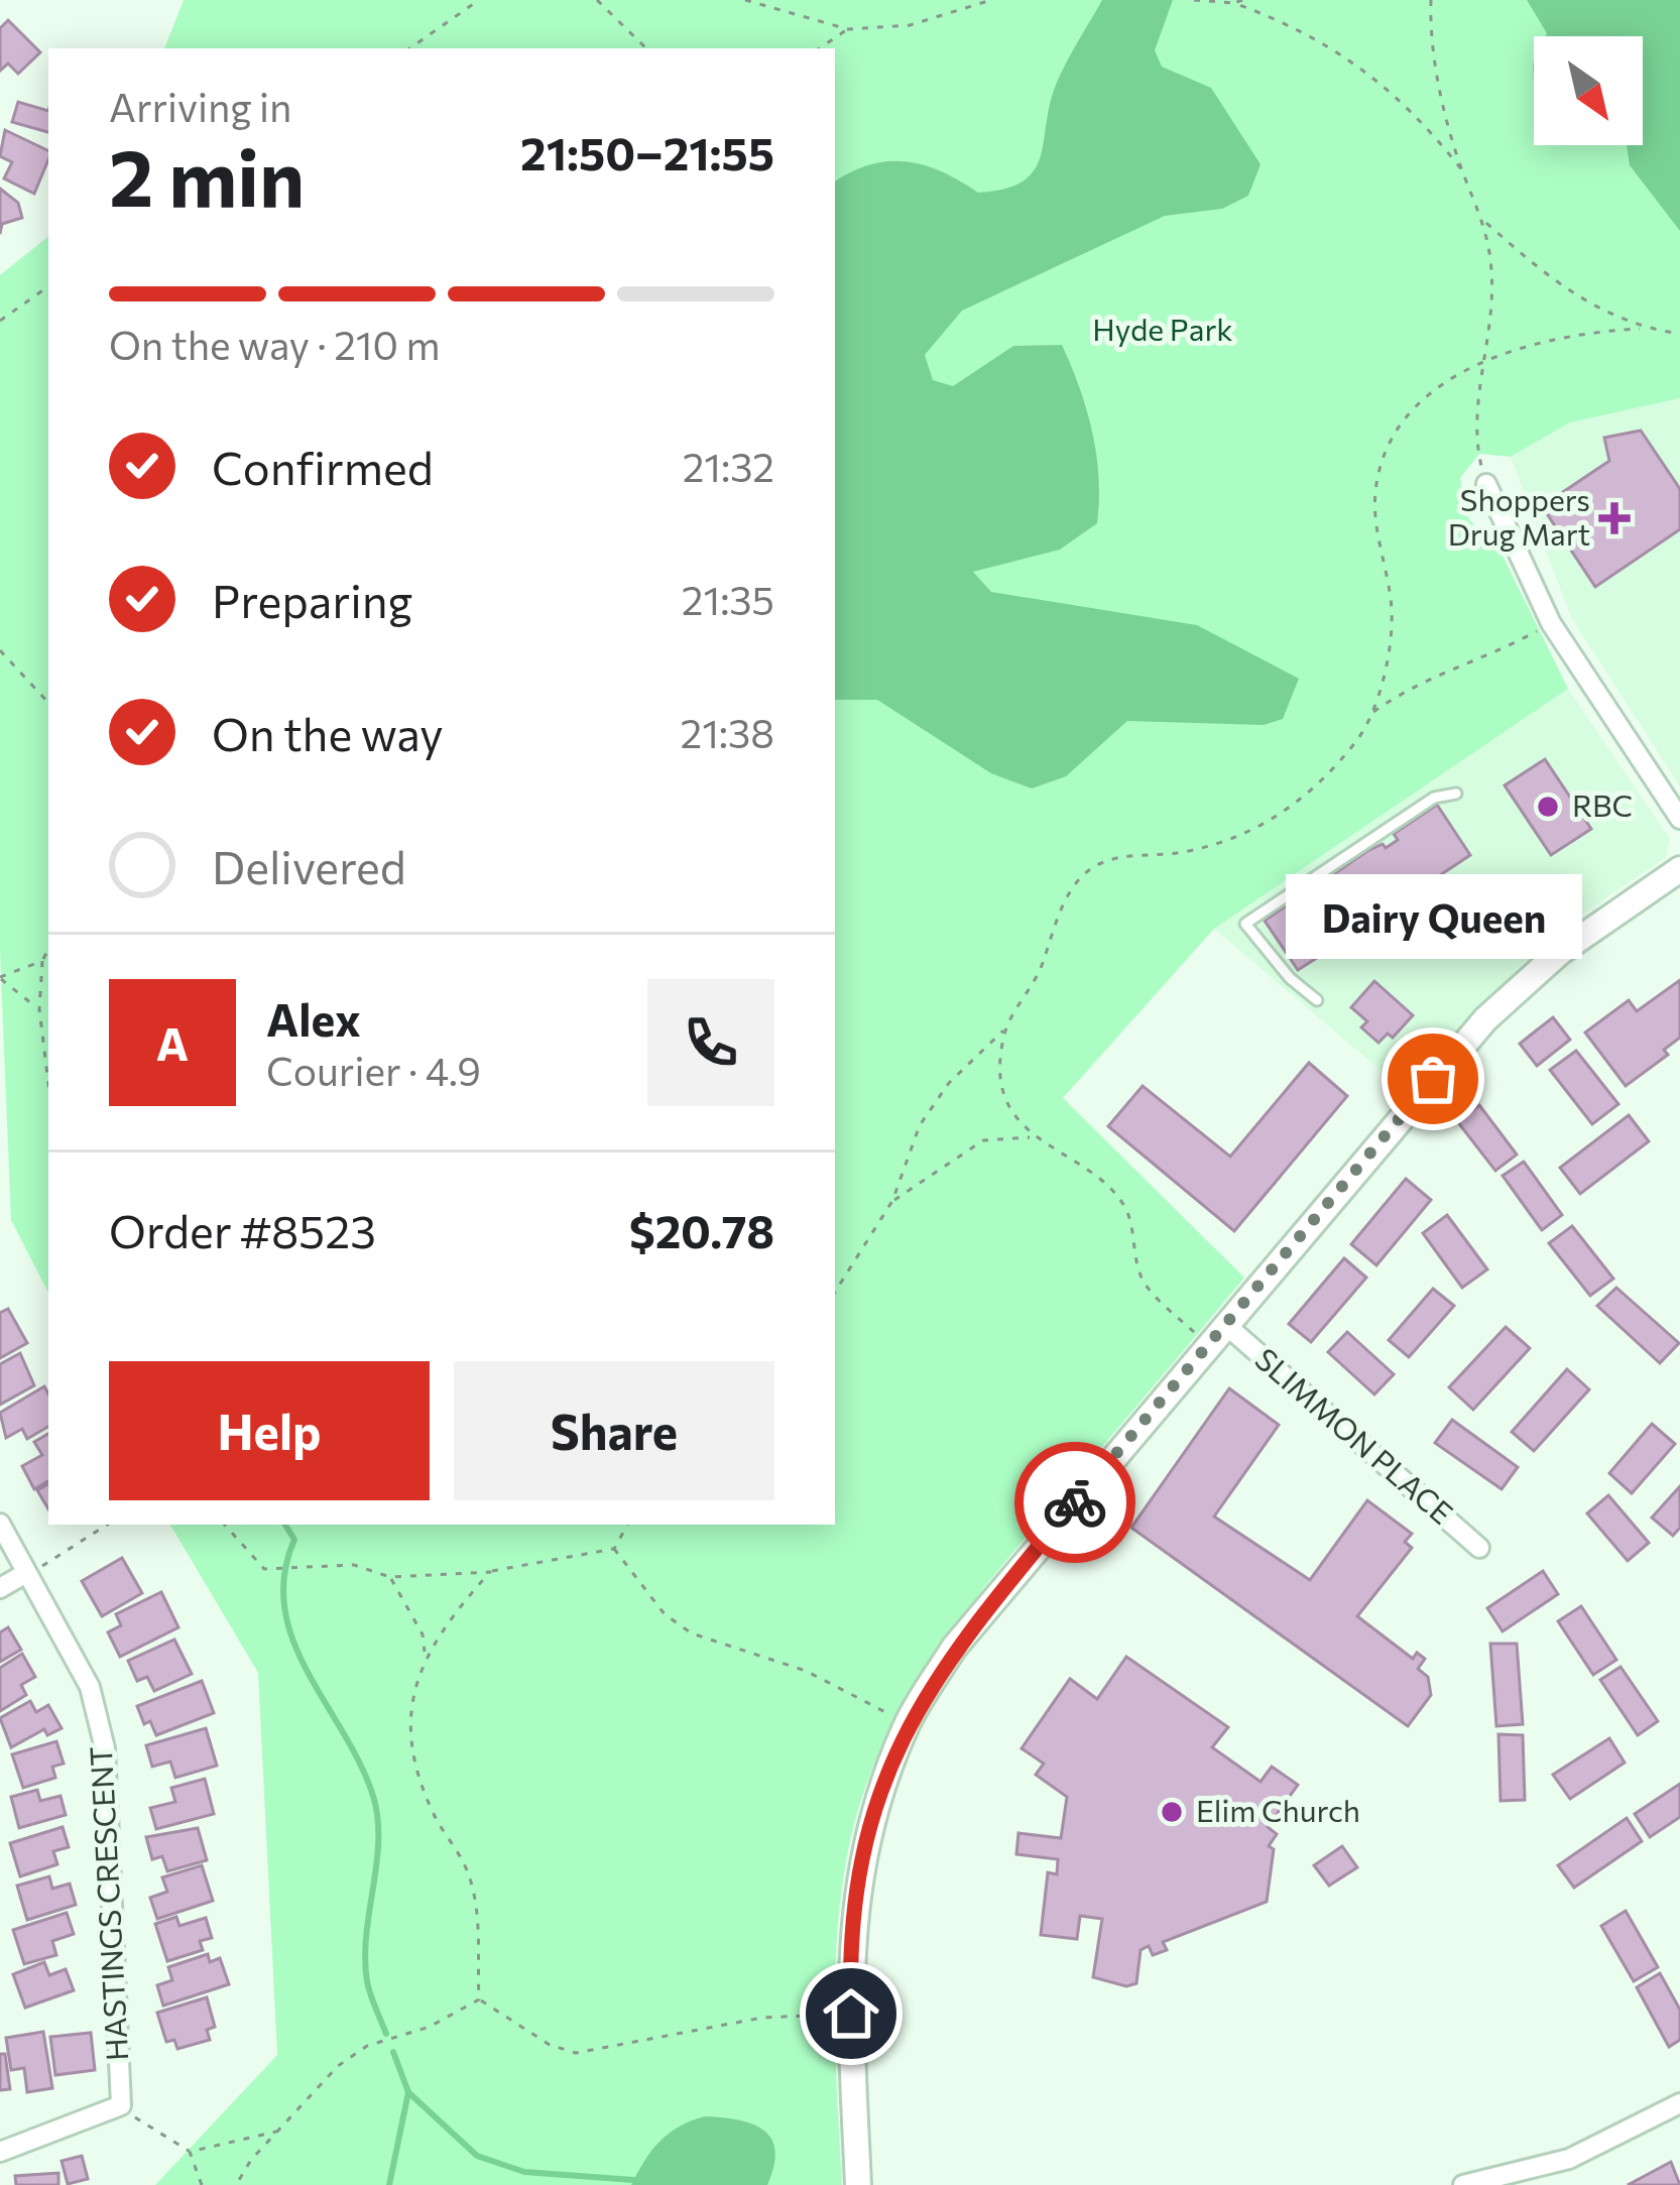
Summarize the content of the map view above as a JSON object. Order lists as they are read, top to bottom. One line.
{"streets":{"street":["SLIMMON PLACE","HASTINGS CRESCENT"]},"parks":["Hyde Park"],"places":{"health":["Shoppers Drug Mart"],"other":["RBC","Dairy Queen","Elim Church"]},"north":"bottom right","page":{"heading":["2 min","Arriving in","21:50–21:55"],"panel":["Alex","Courier · 4.9","Order #8523","$20.78"],"bar":"On the way · 210 m","list":[["Confirmed","21:32"],["Preparing","21:35"],["On the way","21:38"],"Delivered"],"bubble":"Dairy Queen","round":"A","buttons":["Help","Share"]}}
